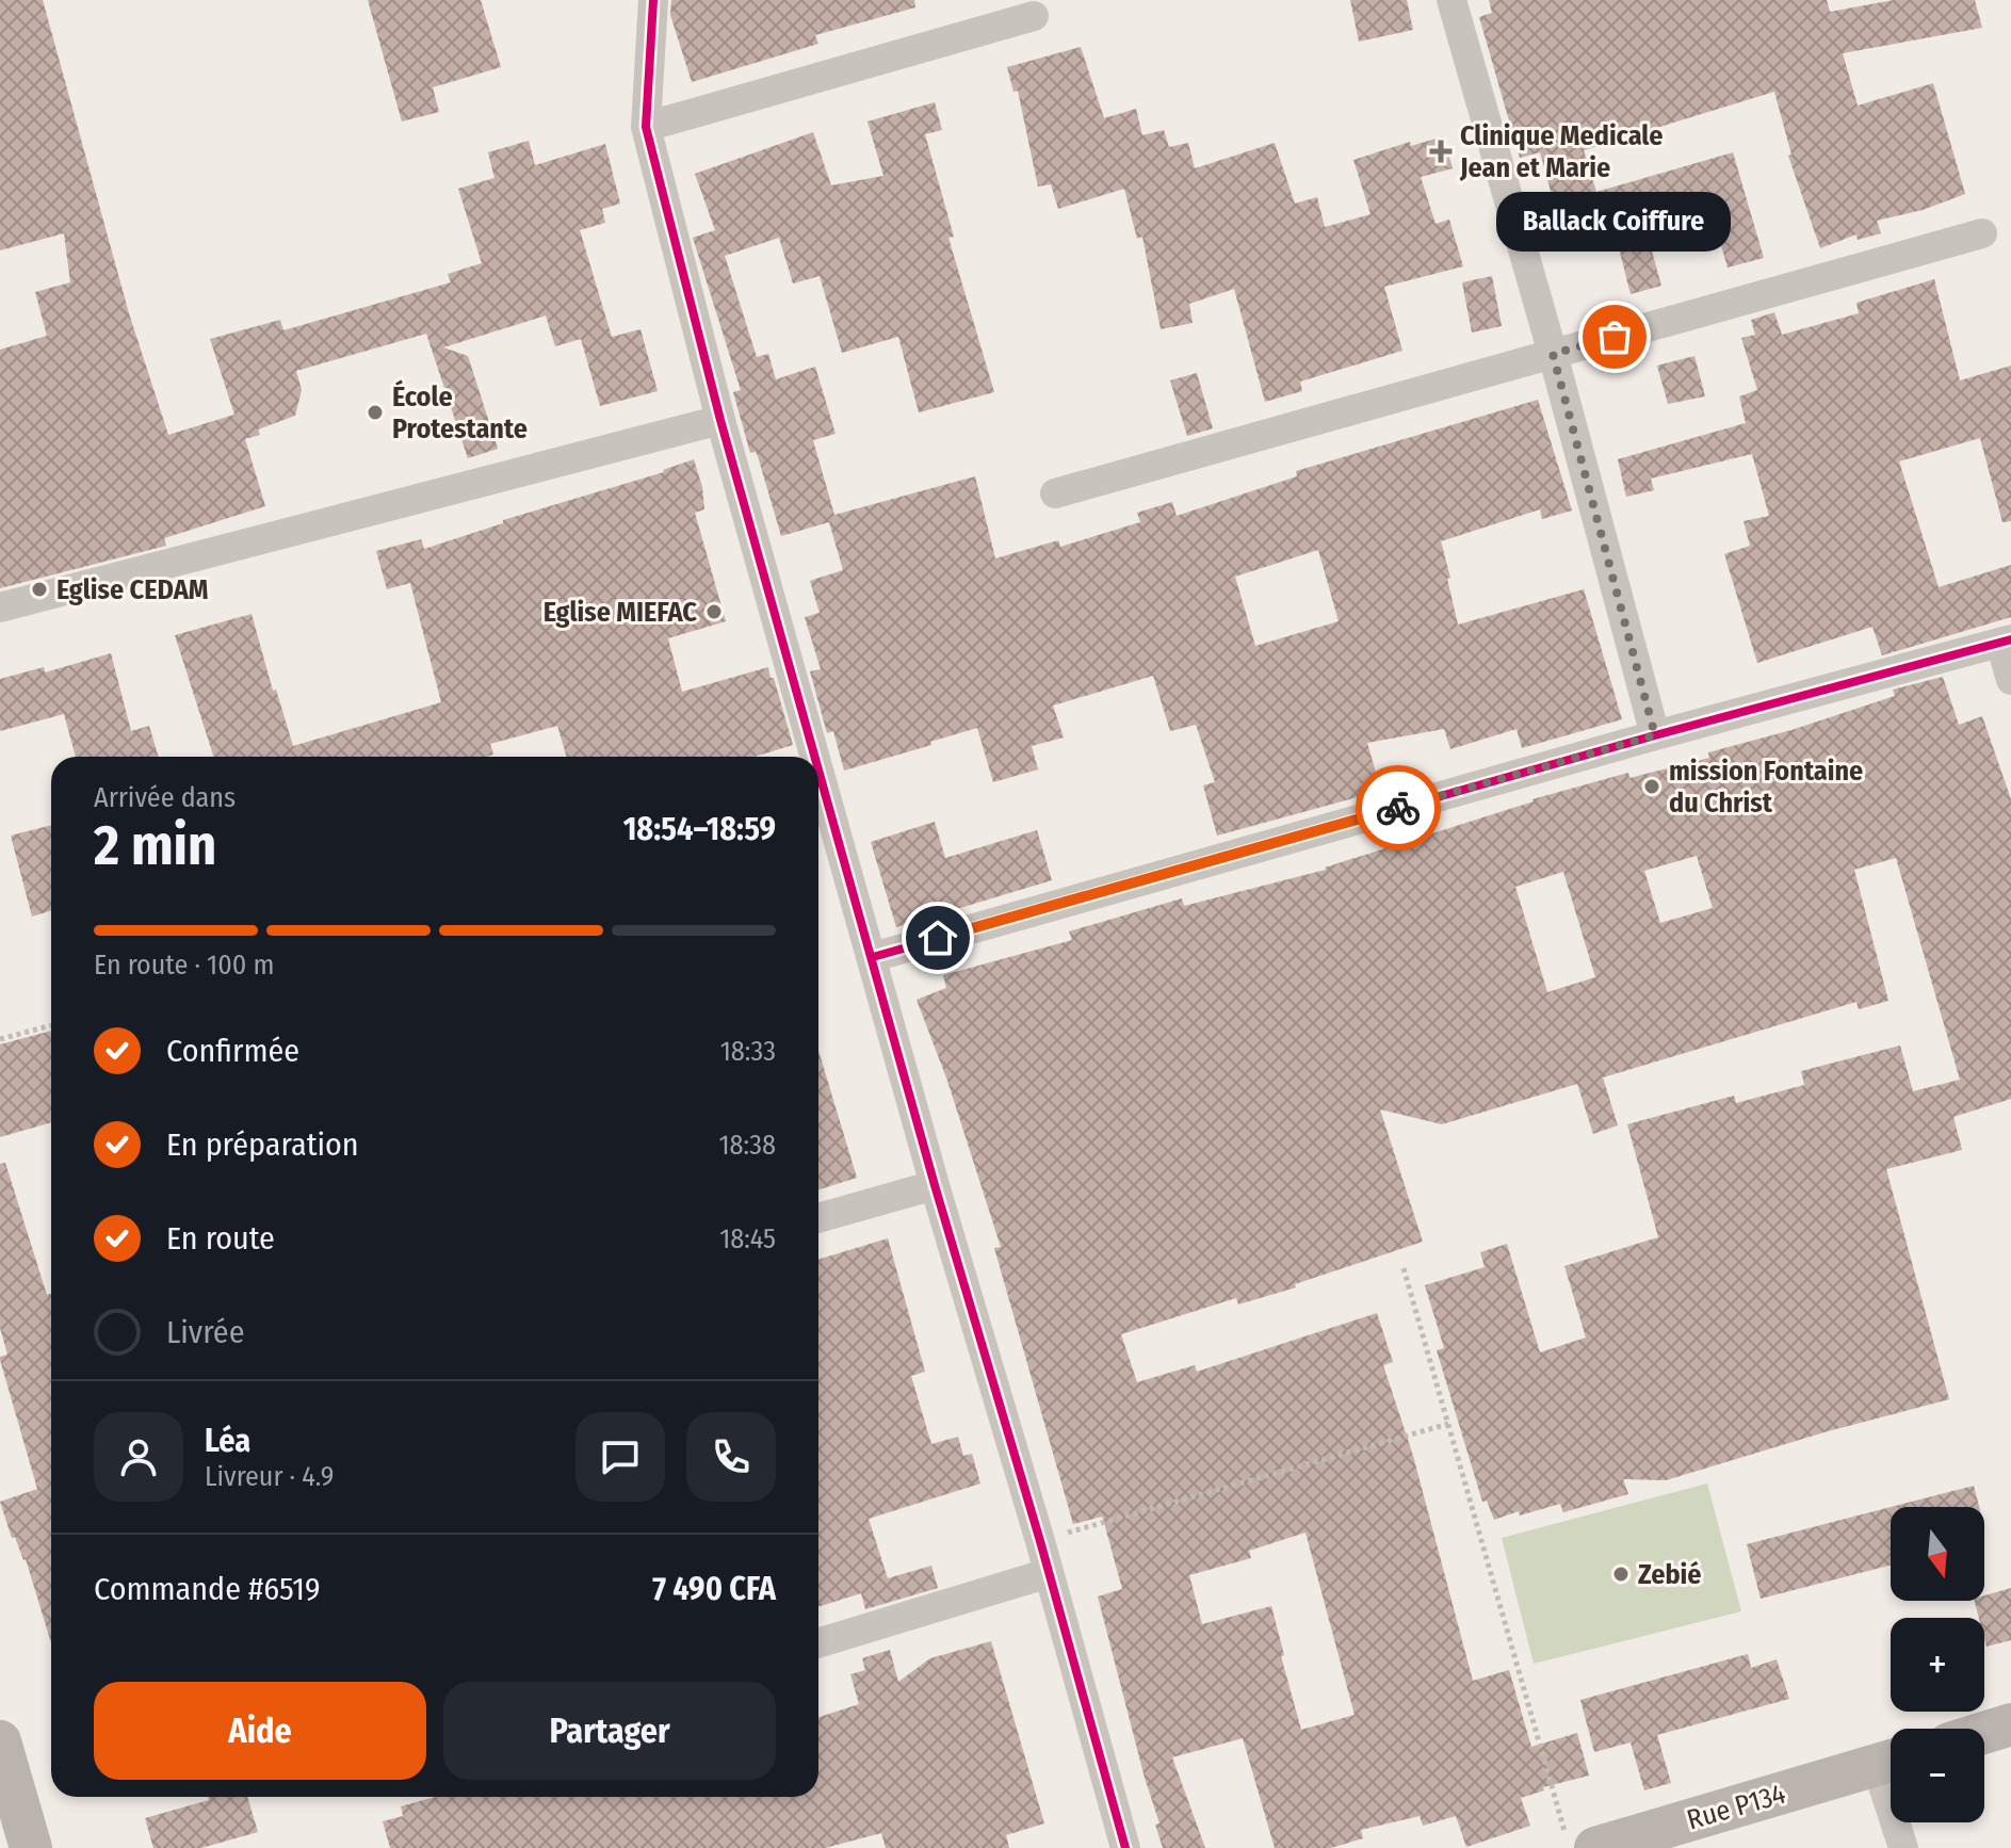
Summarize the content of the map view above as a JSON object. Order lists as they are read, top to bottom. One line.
{"streets":{"street":["Rue P134"]},"places":{"health":["Clinique Medicale Jean et Marie"],"other":["Ballack Coiffure","École Protestante","Eglise CEDAM","Eglise MIEFAC","mission Fontaine du Christ","Zebié"]},"north":"bottom","page":{"bubble":"Ballack Coiffure","heading":["2 min","Arrivée dans","18:54–18:59"],"panel":["Léa","Livreur · 4.9","Commande #6519","7 490 CFA"],"bar":"En route · 100 m","list":[["Confirmée","18:33"],["En préparation","18:38"],["En route","18:45"],"Livrée"],"map_buttons":["+","−"],"buttons":["Aide","Partager"]}}
